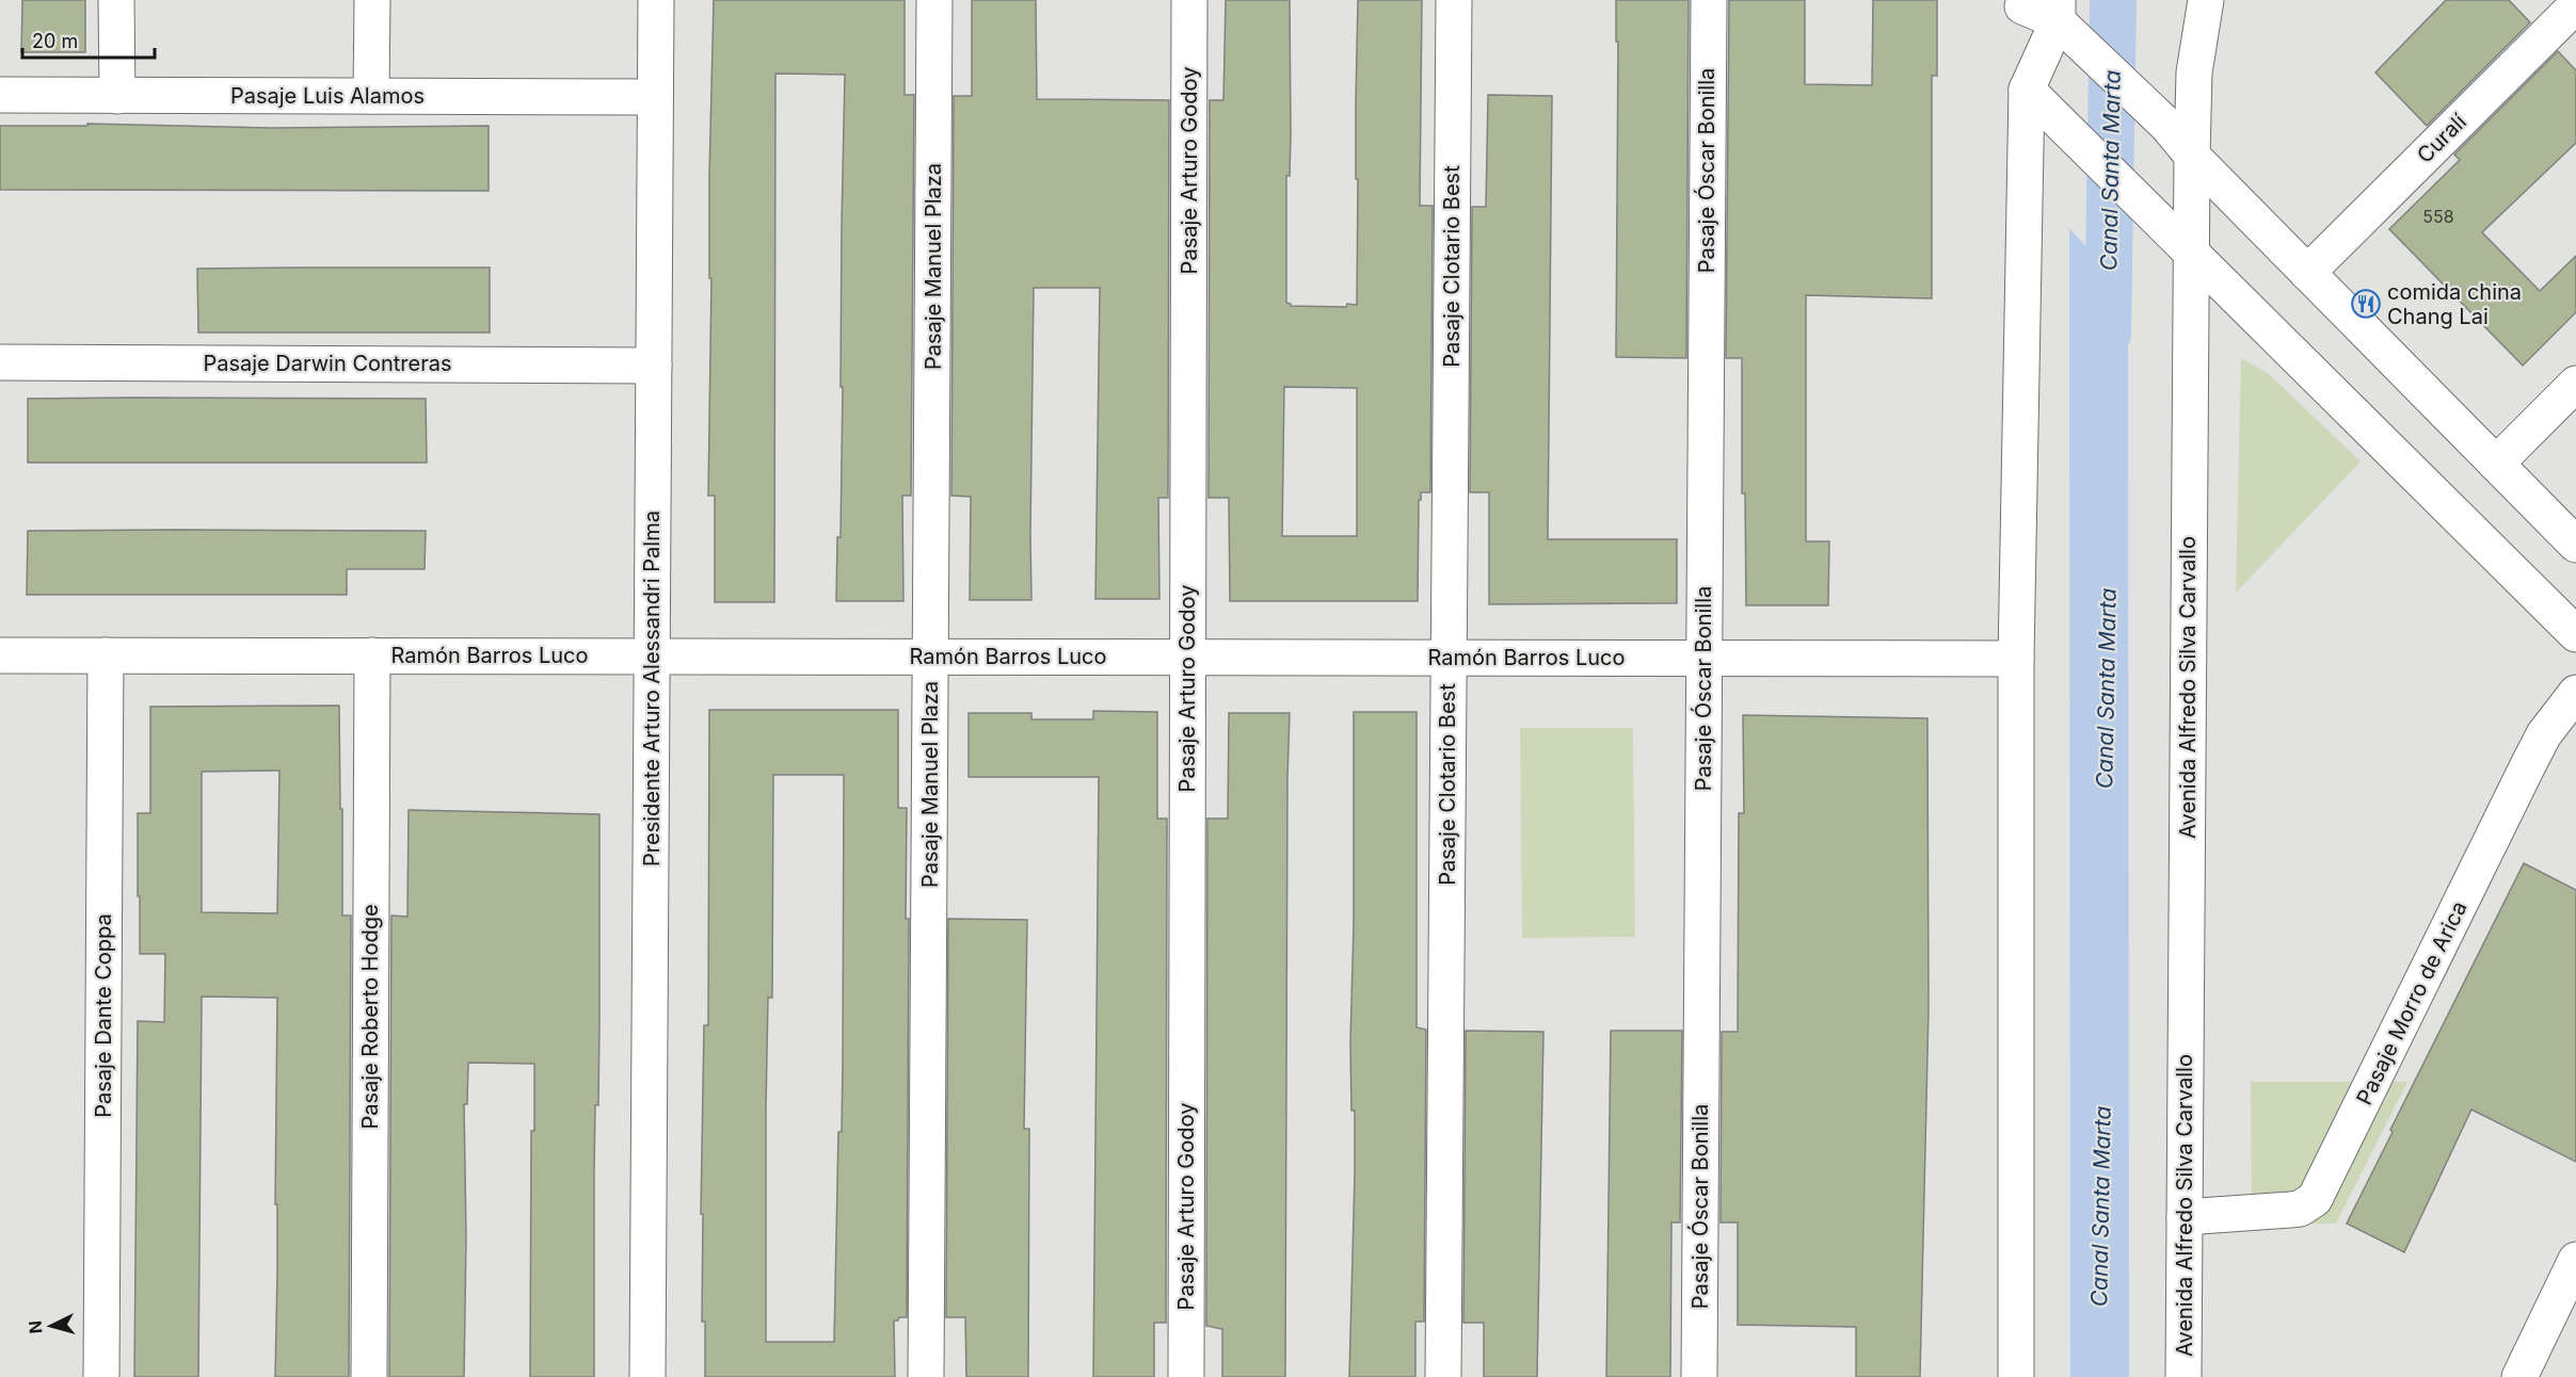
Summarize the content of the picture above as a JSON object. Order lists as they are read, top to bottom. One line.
{"streets":{"street":["Pasaje Luis Alamos","Curalí","Pasaje Arturo Godoy","Pasaje Óscar Bonilla","Pasaje Manuel Plaza","Pasaje Clotario Best","Pasaje Darwin Contreras","Ramón Barros Luco","Avenida Alfredo Silva Carvallo","Presidente Arturo Alessandri Palma","Pasaje Morro de Arica","Pasaje Dante Coppa","Pasaje Roberto Hodge"]},"crossings":[["Pasaje Luis Alamos","Presidente Arturo Alessandri Palma"],["Pasaje Arturo Godoy","Ramón Barros Luco"],["Pasaje Óscar Bonilla","Ramón Barros Luco"],["Pasaje Manuel Plaza","Ramón Barros Luco"],["Pasaje Clotario Best","Ramón Barros Luco"],["Pasaje Darwin Contreras","Presidente Arturo Alessandri Palma"],["Ramón Barros Luco","Presidente Arturo Alessandri Palma"],["Ramón Barros Luco","Pasaje Dante Coppa"],["Ramón Barros Luco","Pasaje Roberto Hodge"],["Avenida Alfredo Silva Carvallo","Pasaje Morro de Arica"]],"water":["Canal Santa Marta"],"places":{"restaurant":["comida china Chang Lai"]},"house_numbers":["558"],"scale_bar":"20 m","north":"left"}
